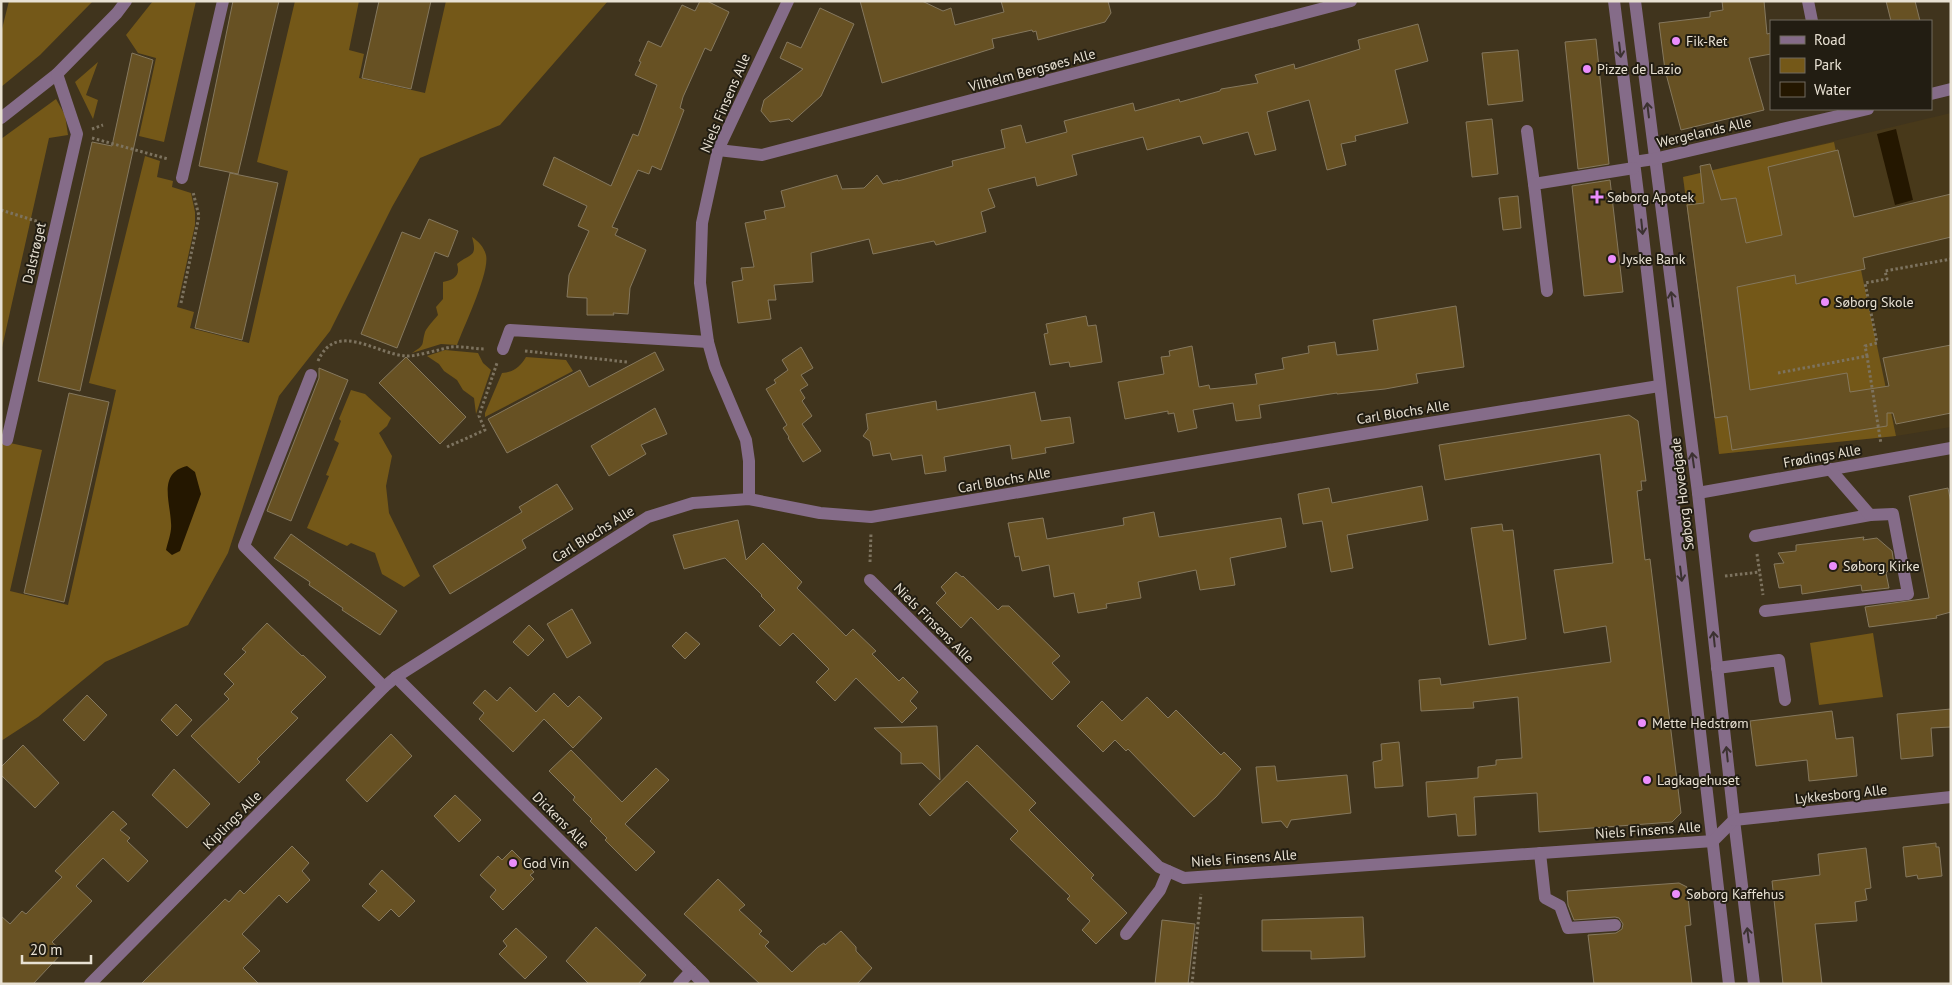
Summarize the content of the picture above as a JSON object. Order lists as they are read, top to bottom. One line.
{"streets":{"street":["Vilhelm Bergsøes Alle","Niels Finsens Alle","Wergelands Alle","Dalstrøget","Carl Blochs Alle","Frødings Alle","Søborg Hovedgade","Lykkesborg Alle","Kiplings Alle","Dickens Alle"]},"crossings":[["Vilhelm Bergsøes Alle","Niels Finsens Alle"],["Niels Finsens Alle","Carl Blochs Alle"],["Niels Finsens Alle","Søborg Hovedgade"],["Niels Finsens Alle","Lykkesborg Alle"],["Wergelands Alle","Søborg Hovedgade"],["Carl Blochs Alle","Søborg Hovedgade"],["Carl Blochs Alle","Kiplings Alle"],["Carl Blochs Alle","Dickens Alle"],["Frødings Alle","Søborg Hovedgade"],["Søborg Hovedgade","Lykkesborg Alle"],["Kiplings Alle","Dickens Alle"]],"places":{"other":["Fik-Ret","Pizze de Lazio","Jyske Bank","Søborg Skole","Søborg Kirke","Mette Hedstrøm","Lagkagehuset","God Vin","Søborg Kaffehus"],"health":["Søborg Apotek"]},"legend":["Road","Park","Water"],"scale_bar":"20 m"}
